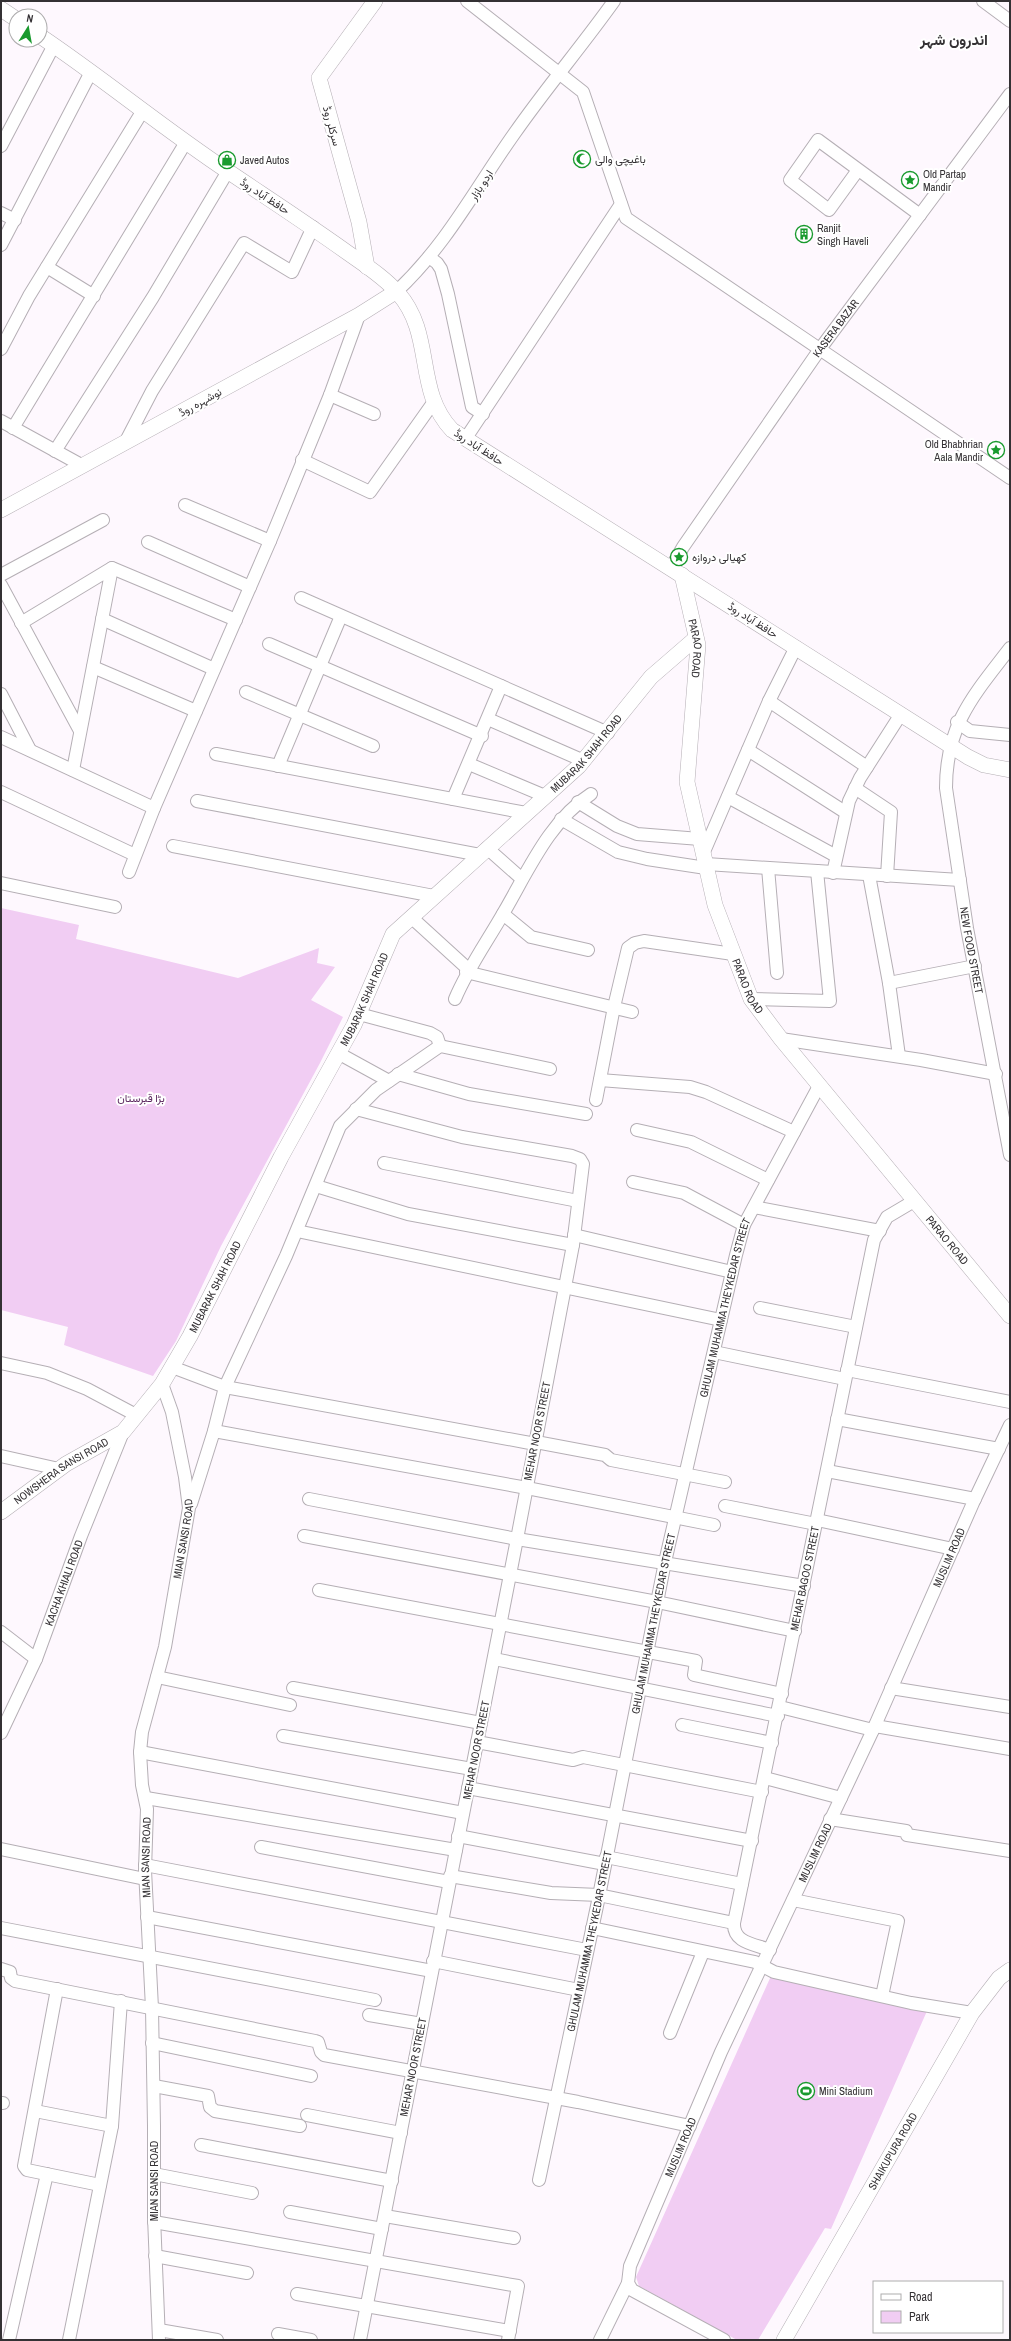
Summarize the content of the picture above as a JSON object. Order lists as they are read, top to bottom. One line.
{"streets":{"main road":["سرکلر روڈ","حافظ آباد روڈ","نوشہرہ روڈ","PARAO ROAD","MUBARAK SHAH ROAD","NOWSHERA SANSI ROAD","SHAIKUPURA ROAD"],"street":["اردو بازار","KASERA BAZAR","NEW FOOD STREET","GHULAM MUHAMMA THEYKEDAR STREET","MEHAR NOOR STREET","MIAN SANSI ROAD","MUSLIM ROAD","MEHAR BAGOO STREET","KACHA KHIALI ROAD"]},"crossings":[["سرکلر روڈ","حافظ آباد روڈ"],["اردو بازار","حافظ آباد روڈ"],["اردو بازار","نوشہرہ روڈ"],["حافظ آباد روڈ","KASERA BAZAR"],["حافظ آباد روڈ","نوشہرہ روڈ"],["حافظ آباد روڈ","PARAO ROAD"],["حافظ آباد روڈ","NEW FOOD STREET"],["KASERA BAZAR","PARAO ROAD"],["PARAO ROAD","MUBARAK SHAH ROAD"],["PARAO ROAD","GHULAM MUHAMMA THEYKEDAR STREET"],["PARAO ROAD","MEHAR BAGOO STREET"],["MUBARAK SHAH ROAD","NOWSHERA SANSI ROAD"],["MUBARAK SHAH ROAD","MIAN SANSI ROAD"],["MUBARAK SHAH ROAD","KACHA KHIALI ROAD"],["NOWSHERA SANSI ROAD","KACHA KHIALI ROAD"]],"districts":["اندرون شہر"],"parks":["بڑا قبرستان"],"places":{"mosque":["باغیچی والی"],"shop":["Javed Autos"],"place":["Old Partap Mandir","Old Bhabhrian Aala Mandir","کھیالی دروازہ"],"building":["Ranjit Singh Haveli"],"sports":["Mini Stadium"]},"legend":["Road","Park"],"north":"top"}
